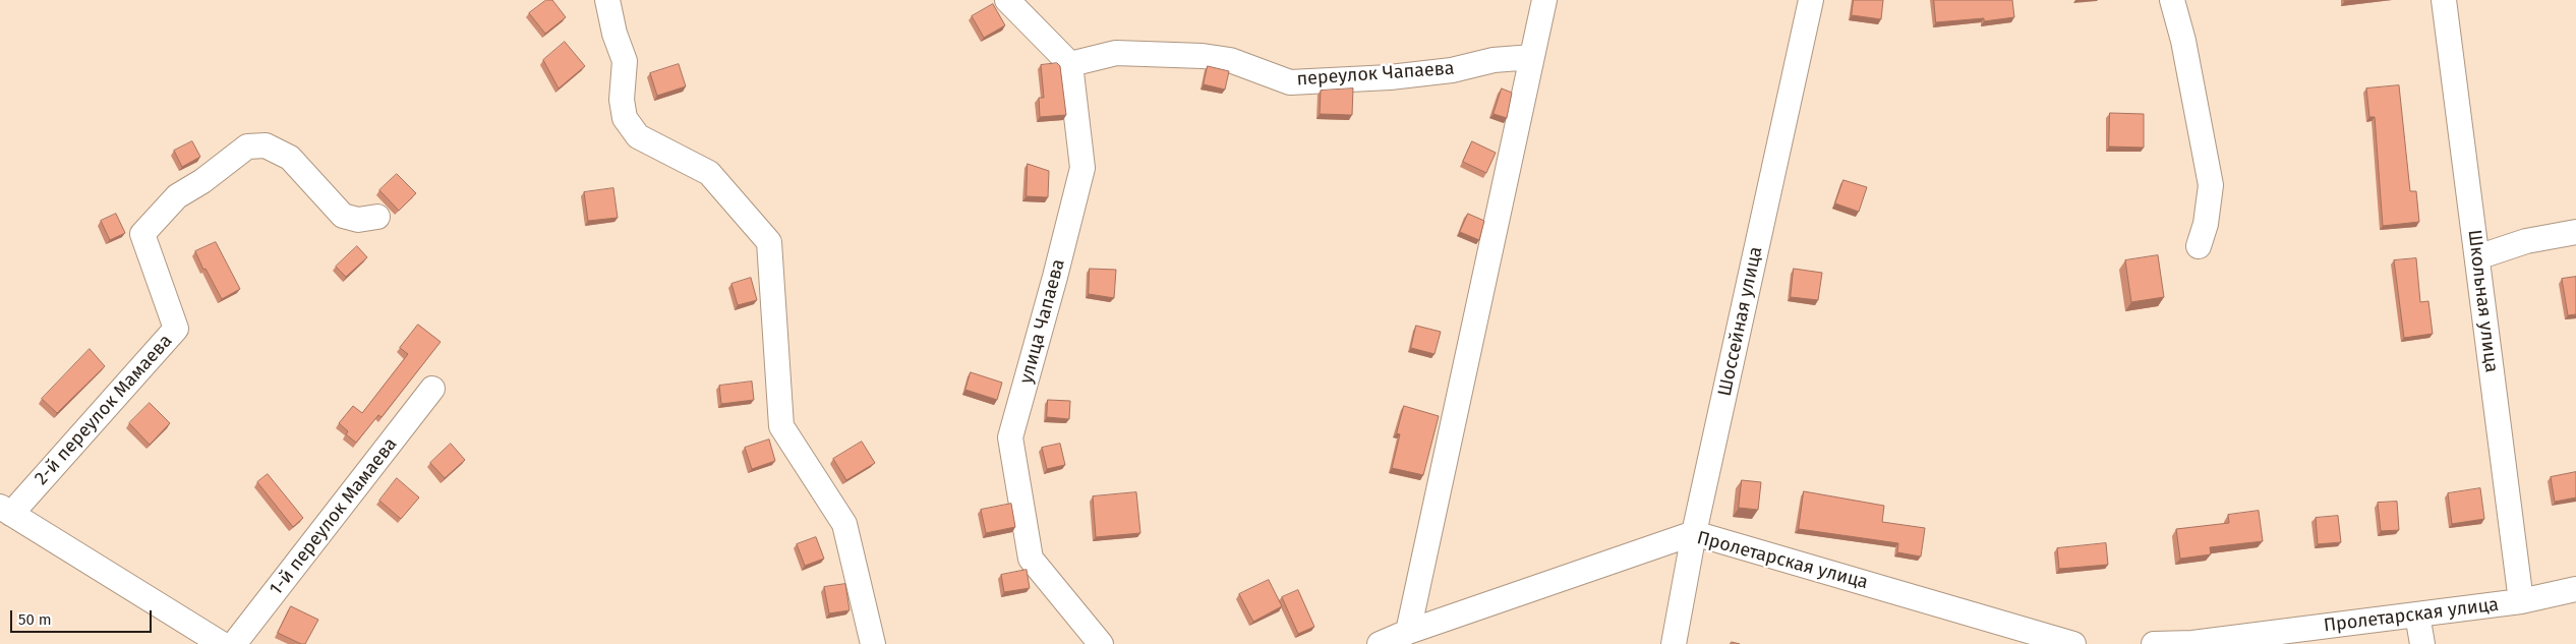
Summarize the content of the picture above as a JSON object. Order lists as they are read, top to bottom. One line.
{"streets":{"street":["переулок Чапаева","Школьная улица","улица Чапаева","Шоссейная улица","2-й переулок Мамаева","1-й переулок Мамаева","Пролетарская улица"]},"crossings":[["переулок Чапаева","улица Чапаева"],["Школьная улица","Пролетарская улица"],["Шоссейная улица","Пролетарская улица"]],"scale_bar":"50 m"}
